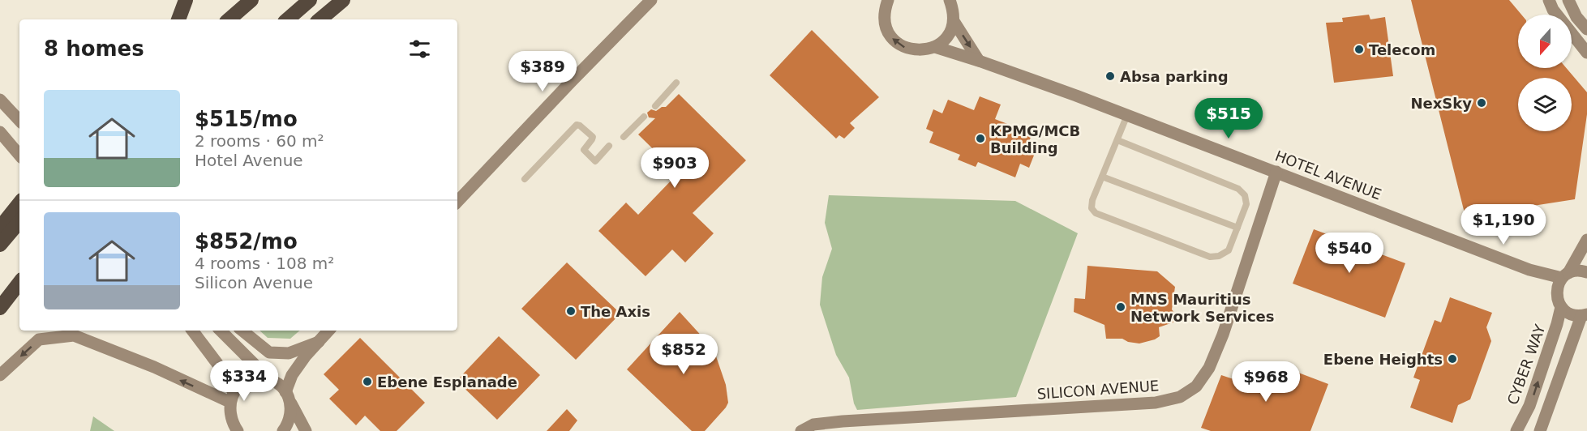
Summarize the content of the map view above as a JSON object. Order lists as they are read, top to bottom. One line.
{"streets":{"street":["HOTEL AVENUE","CYBER WAY","SILICON AVENUE"]},"crossings":[["HOTEL AVENUE","SILICON AVENUE"]],"places":["Telecom","Absa parking","NexSky","KPMG/MCB Building","MNS Mauritius Network Services","The Axis","Ebene Heights","Ebene Esplanade"],"north":"bottom","page":{"heading":"8 homes","price":["$389","$515","$903","$1,190","$540","$852","$334","$968"],"list":[{"name":"$515/mo","note":"2 rooms · 60 m² · Hotel Avenue"},{"name":"$852/mo","note":"4 rooms · 108 m² · Silicon Avenue"}]}}
